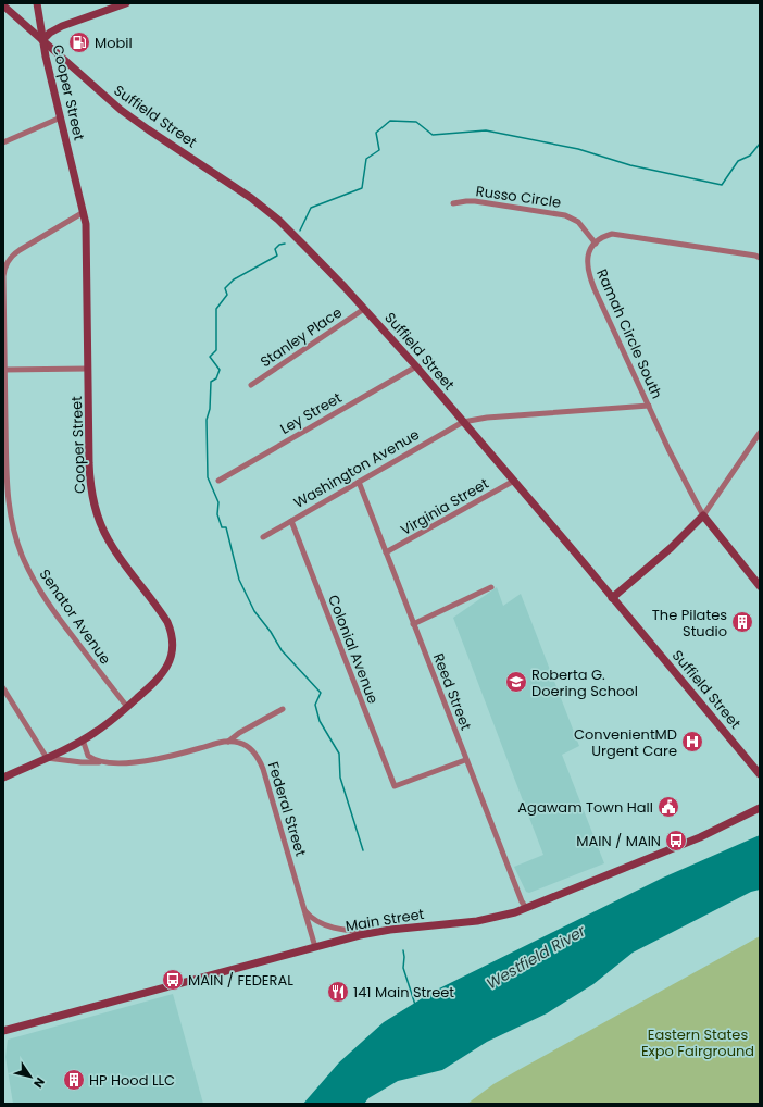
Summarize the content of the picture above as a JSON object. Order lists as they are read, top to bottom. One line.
{"streets":{"main road":["Cooper Street","Suffield Street","Main Street"],"street":["Russo Circle","Ramah Circle South","Stanley Place","Ley Street","Washington Avenue","Virginia Street","Senator Avenue","Colonial Avenue","Reed Street","Federal Street"]},"crossings":[["Cooper Street","Suffield Street"],["Cooper Street","Senator Avenue"],["Cooper Street","Federal Street"],["Suffield Street","Stanley Place"],["Suffield Street","Ley Street"],["Suffield Street","Washington Avenue"],["Suffield Street","Virginia Street"],["Russo Circle","Ramah Circle South"],["Ramah Circle South","Washington Avenue"],["Washington Avenue","Colonial Avenue"],["Washington Avenue","Reed Street"],["Virginia Street","Reed Street"],["Colonial Avenue","Reed Street"],["Reed Street","Main Street"],["Federal Street","Main Street"]],"water":["Westfield River"],"parks":["Eastern States Expo Fairground"],"places":{"fuel station":["Mobil"],"building":["The Pilates Studio","HP Hood LLC"],"school or university":["Roberta G. Doering School"],"hospital":["ConvenientMD Urgent Care"],"public building":["Agawam Town Hall"],"bus stop":["MAIN / MAIN","MAIN / FEDERAL"],"restaurant":["141 Main Street"]},"north":"bottom right"}
